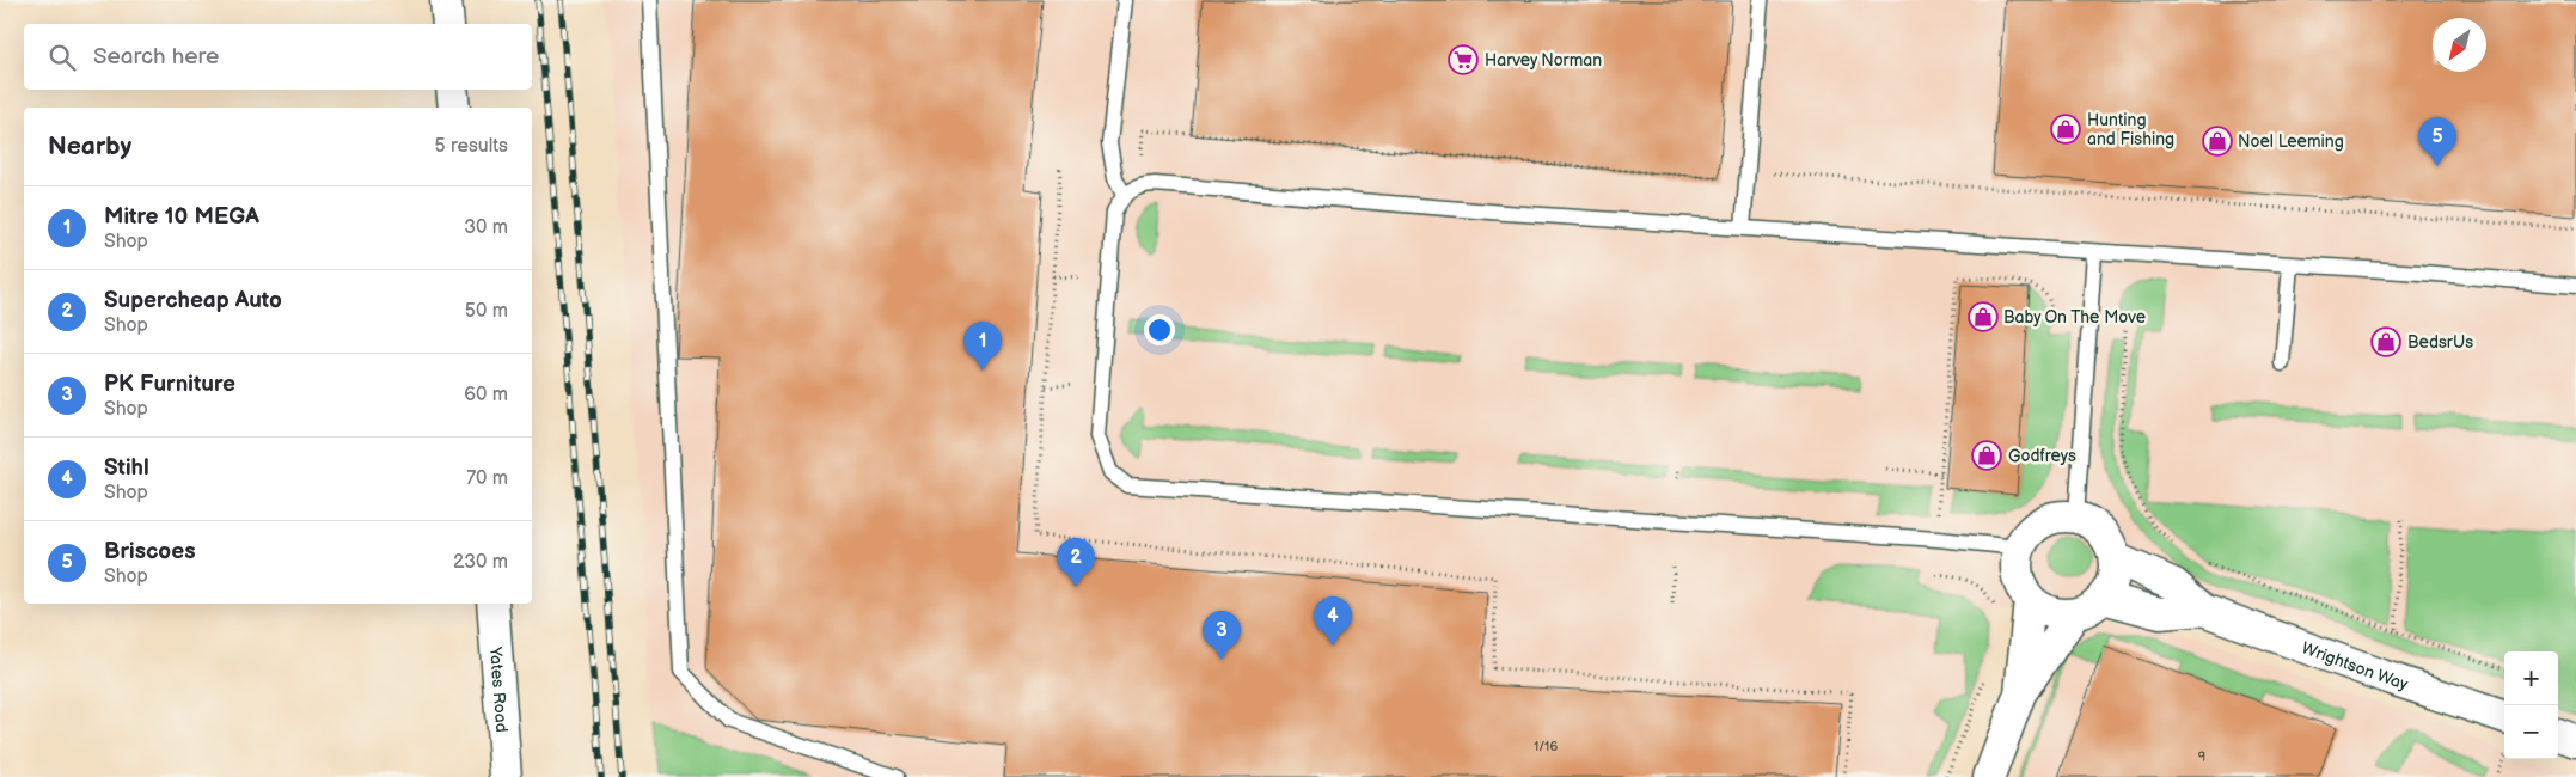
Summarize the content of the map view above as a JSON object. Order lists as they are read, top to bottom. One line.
{"streets":{"street":["Wrightson Way","Yates Road"]},"places":{"supermarket":["Harvey Norman"],"shop":["Hunting and Fishing","Noel Leeming","Baby On The Move","BedsrUs","Godfreys"]},"house_numbers":["1/16","9"],"north":"bottom left","page":{"search":"Search here","heading":["Nearby","5 results"],"pins":["5","1","2","4","3"],"list":[{"mark":"1","name":"Mitre 10 MEGA","note":"Shop","value":"30 m"},{"mark":"2","name":"Supercheap Auto","note":"Shop","value":"50 m"},{"mark":"3","name":"PK Furniture","note":"Shop","value":"60 m"},{"mark":"4","name":"Stihl","note":"Shop","value":"70 m"},{"mark":"5","name":"Briscoes","note":"Shop","value":"230 m"}],"map_buttons":["+","−"]}}
